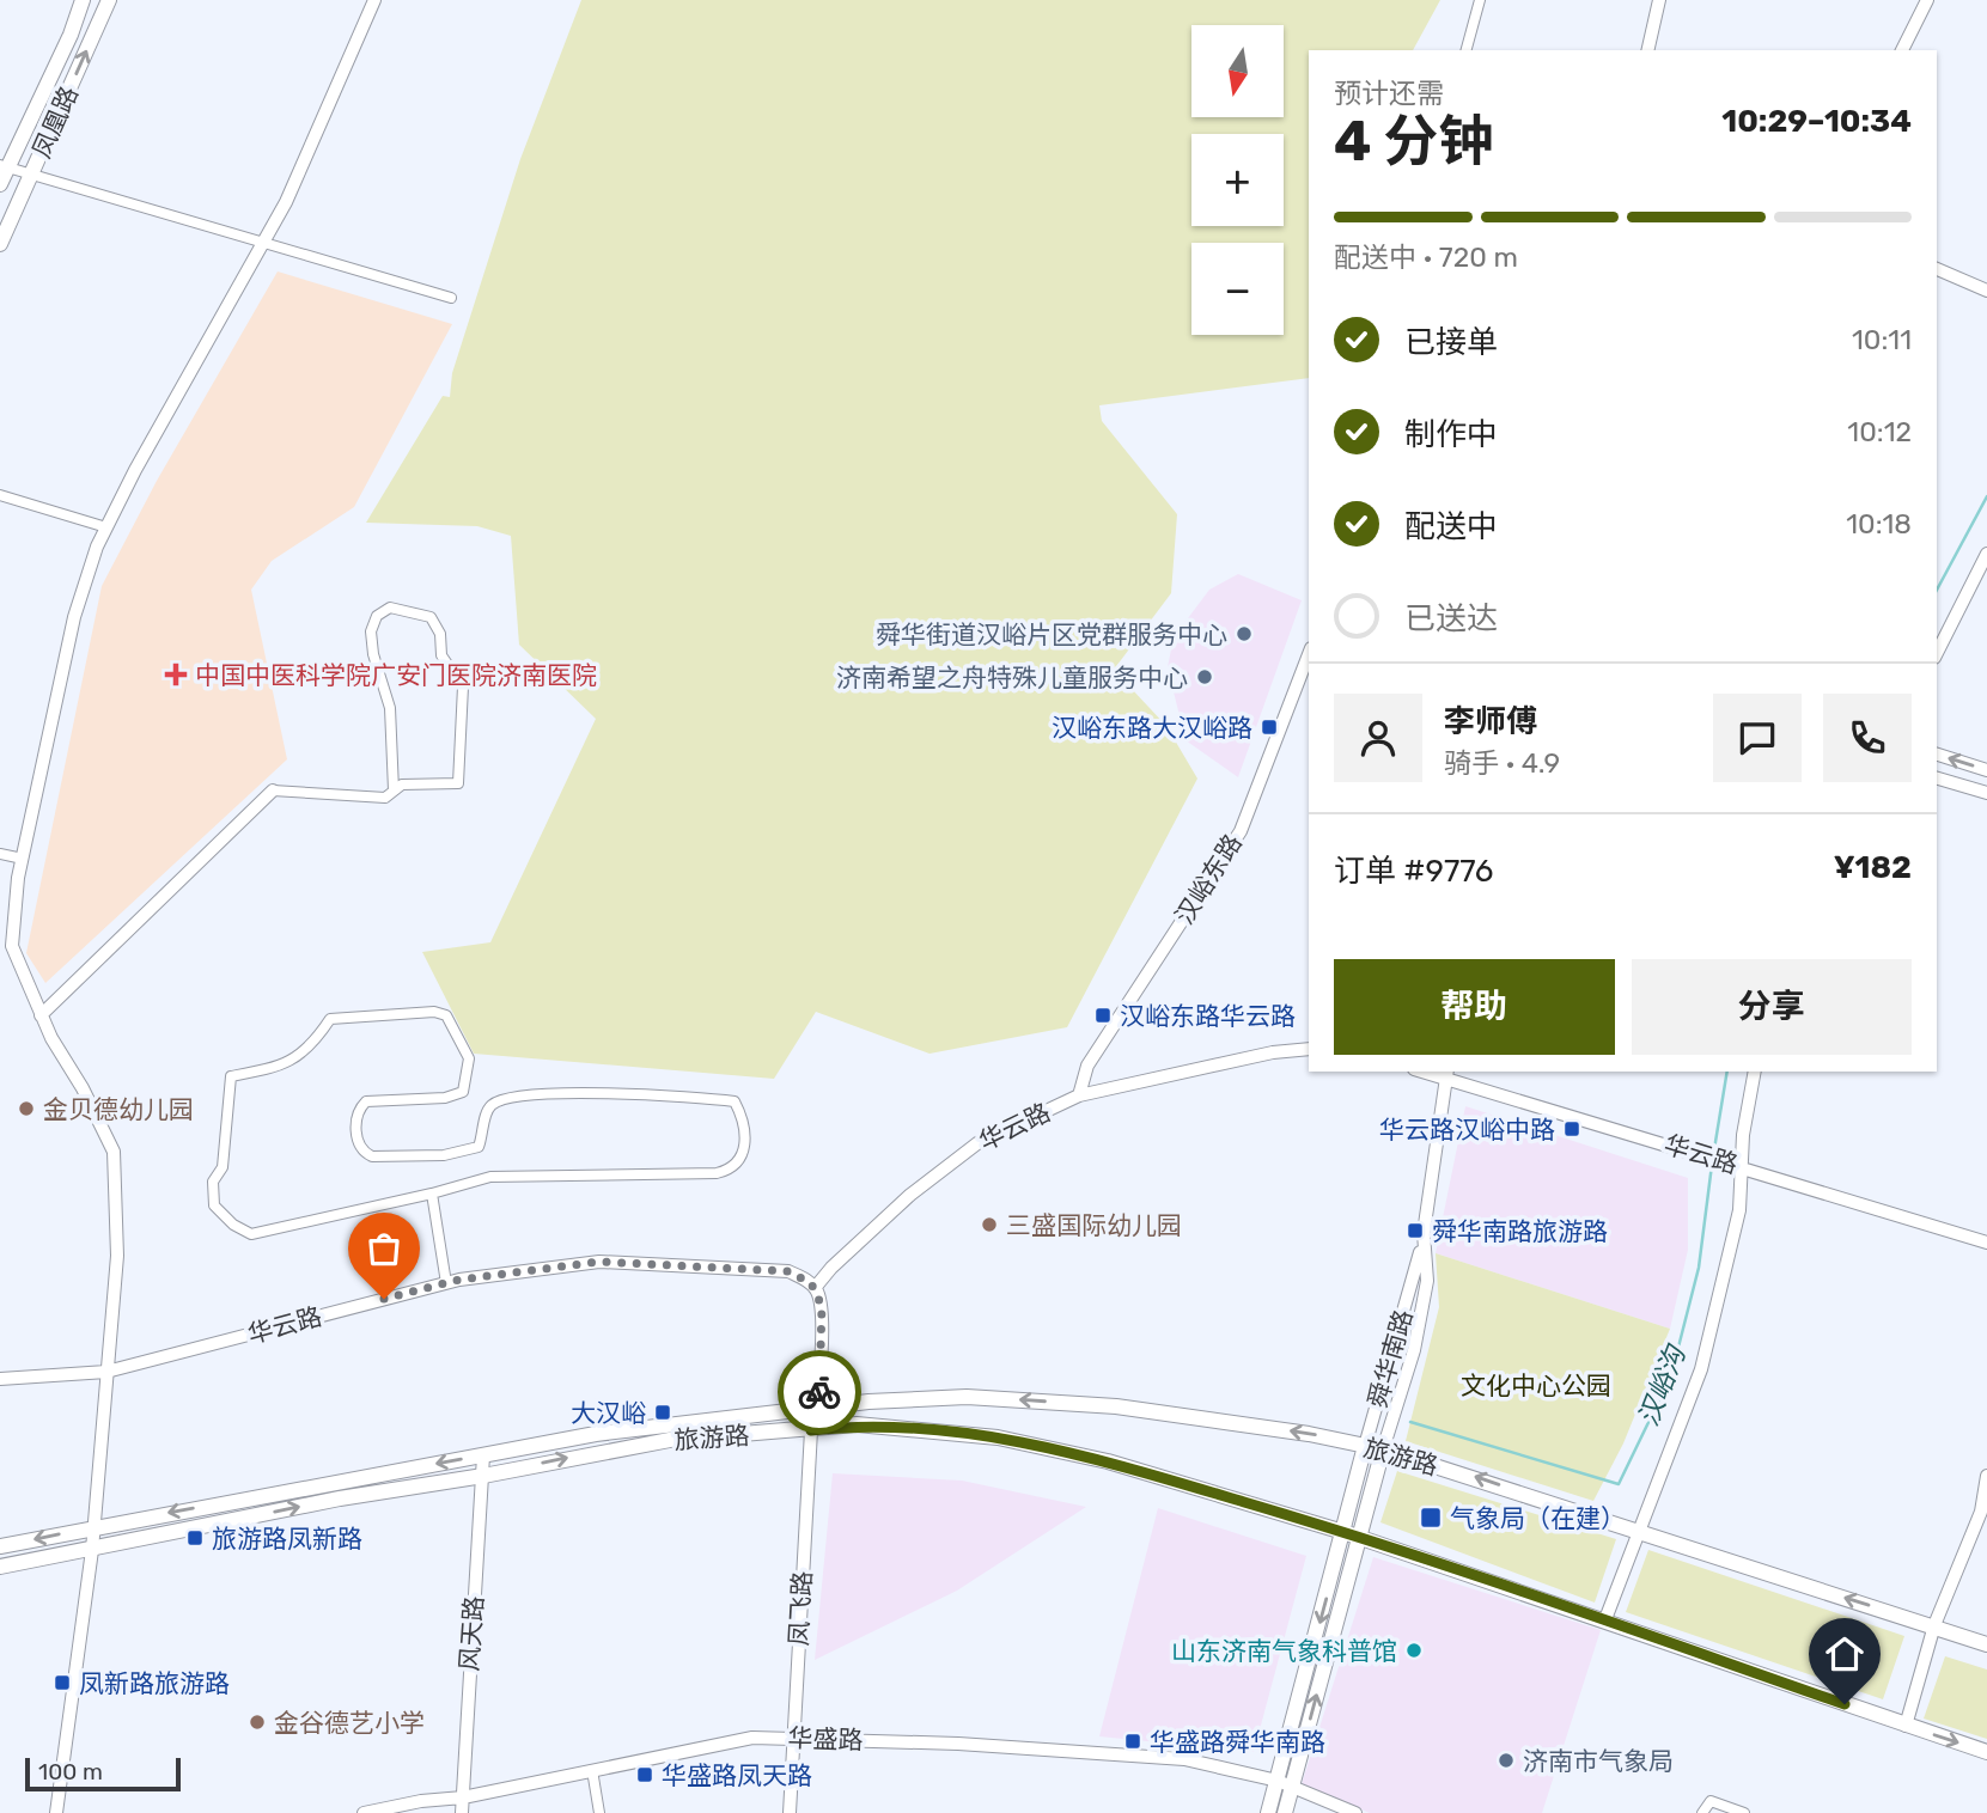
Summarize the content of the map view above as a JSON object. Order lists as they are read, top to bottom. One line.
{"streets":{"main road":["凤凰路","舜华南路","旅游路"],"street":["汉峪东路","华云路","凤飞路","风天路","华盛路"]},"crossings":[["汉峪东路","华云路"],["华云路","舜华南路"],["舜华南路","旅游路"],["舜华南路","华盛路"],["旅游路","凤飞路"],["旅游路","风天路"],["凤飞路","华盛路"],["风天路","华盛路"]],"water":["汉峪沟"],"parks":["文化中心公园"],"places":{"other":["舜华街道汉峪片区党群服务中心","济南希望之舟特殊儿童服务中心","金贝德幼儿园","三盛国际幼儿园","山东济南气象科普馆","金谷德艺小学","济南市气象局"],"health":["中国中医科学院广安门医院济南医院"],"transit":["汉峪东路大汉峪路","汉峪东路华云路","华云路汉峪中路","舜华南路旅游路","大汉峪","气象局（在建）","旅游路凤新路","凤新路旅游路","华盛路舜华南路","华盛路凤天路"]},"scale_bar":"100 m","north":"bottom","page":{"map_buttons":["+","−"],"heading":["4 分钟","预计还需","10:29–10:34"],"panel":["李师傅","骑手 · 4.9","订单 #9776","¥182"],"bar":"配送中 · 720 m","list":[["已接单","10:11"],["制作中","10:12"],["配送中","10:18"],"已送达"],"buttons":["帮助","分享"],"scale":"100 m"}}
